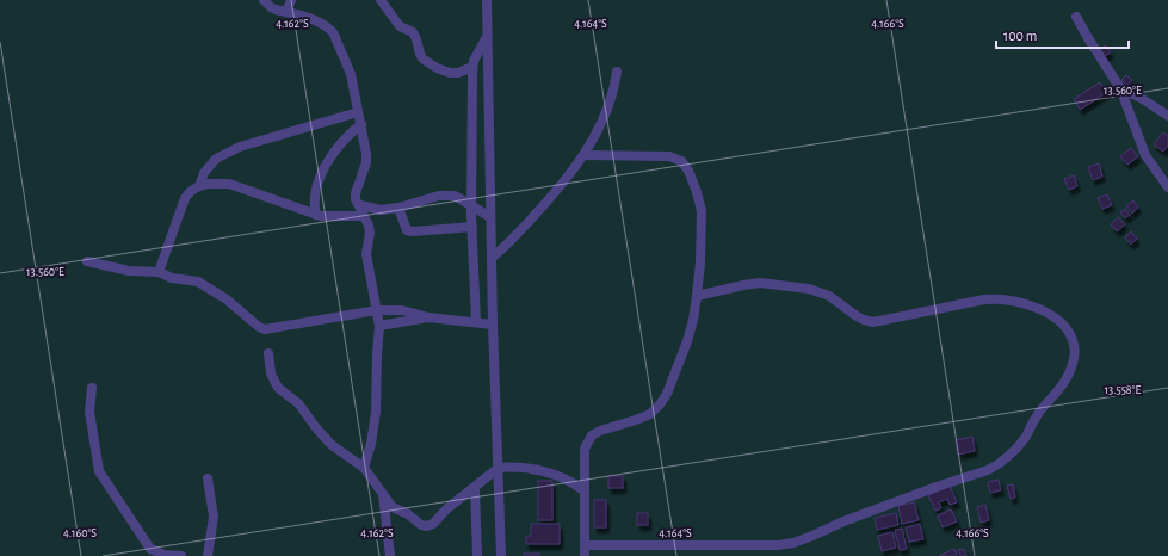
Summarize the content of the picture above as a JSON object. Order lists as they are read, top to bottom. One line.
{"scale_bar":"100 m","coordinates":["4.162°S","4.164°S","4.166°S","13.560°E","13.558°E","4.160°S"]}
